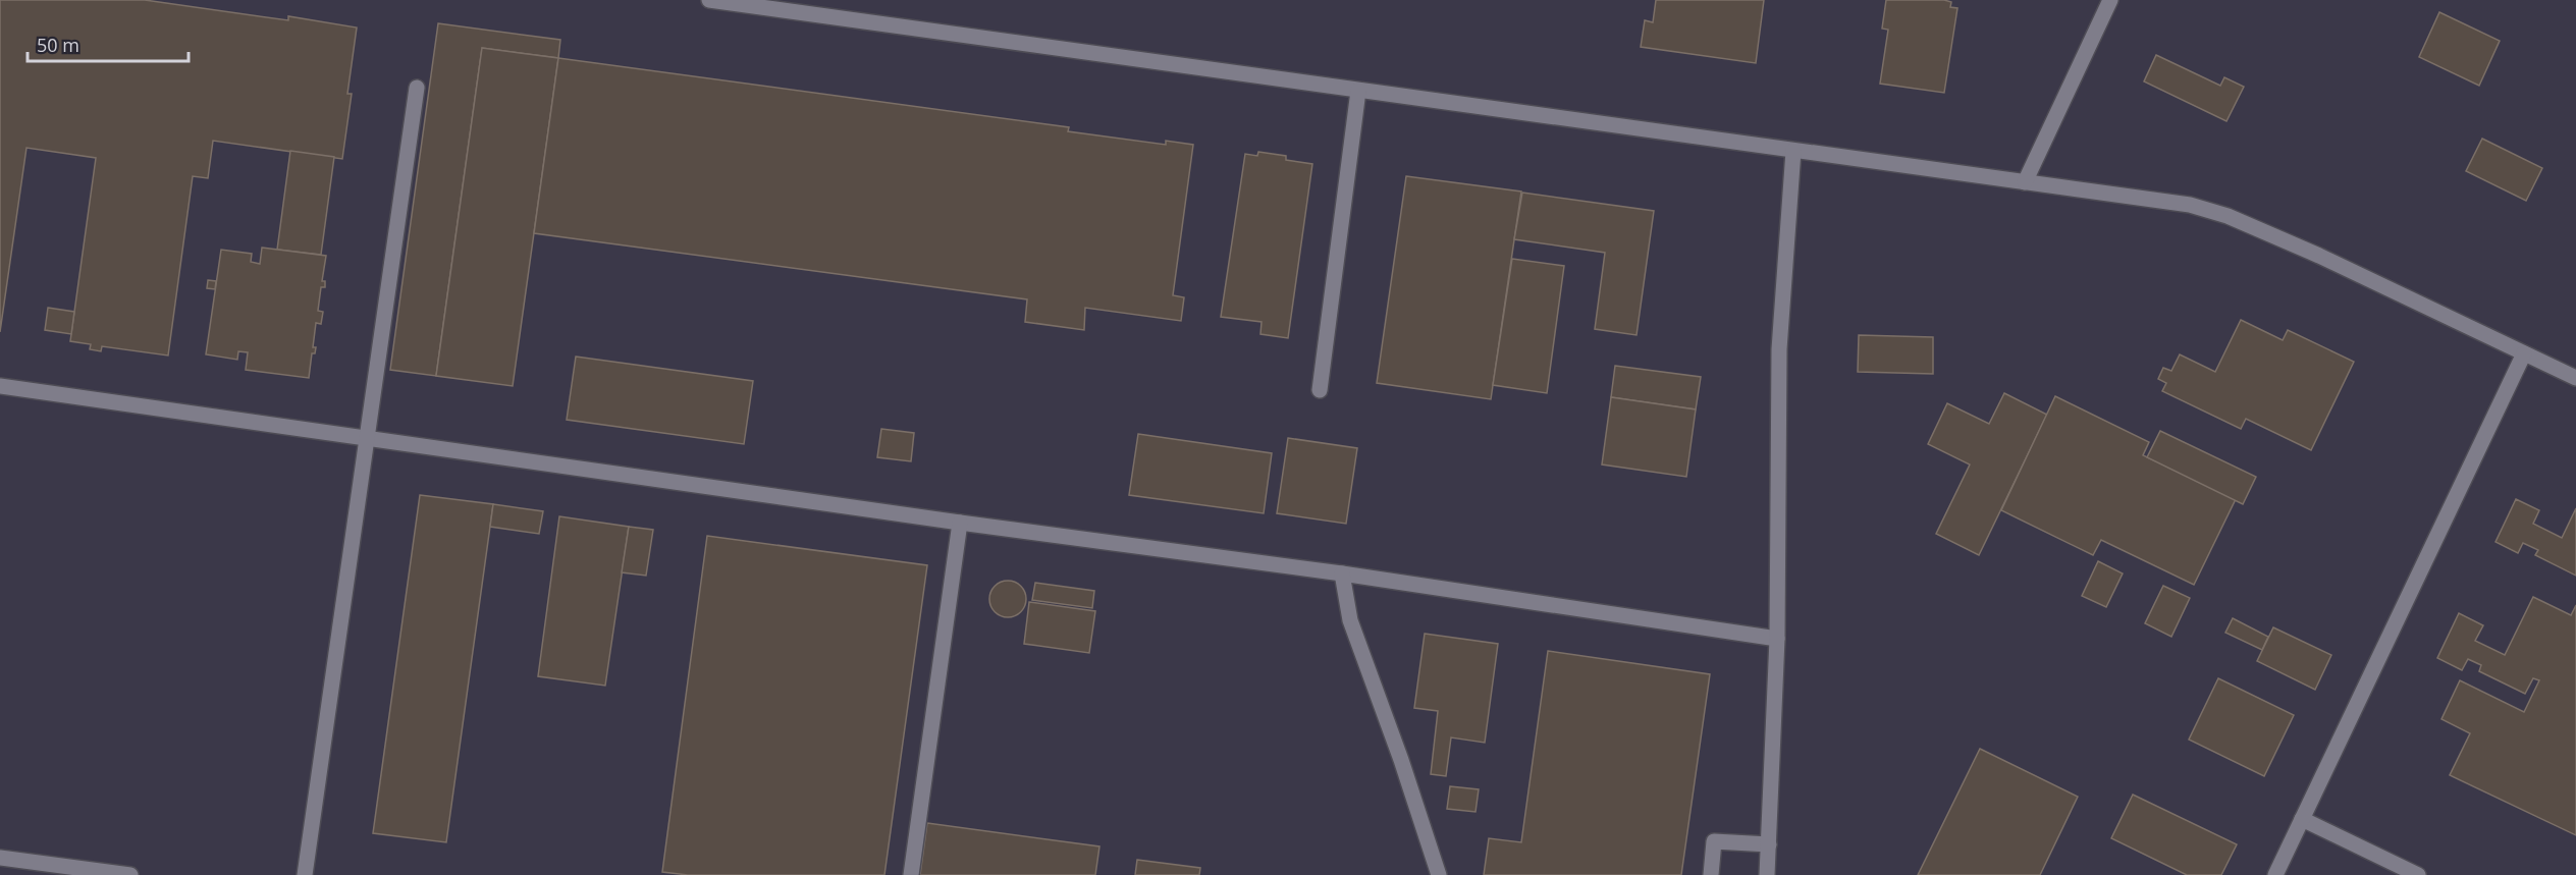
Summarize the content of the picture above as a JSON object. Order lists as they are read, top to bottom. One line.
{"scale_bar":"50 m"}
